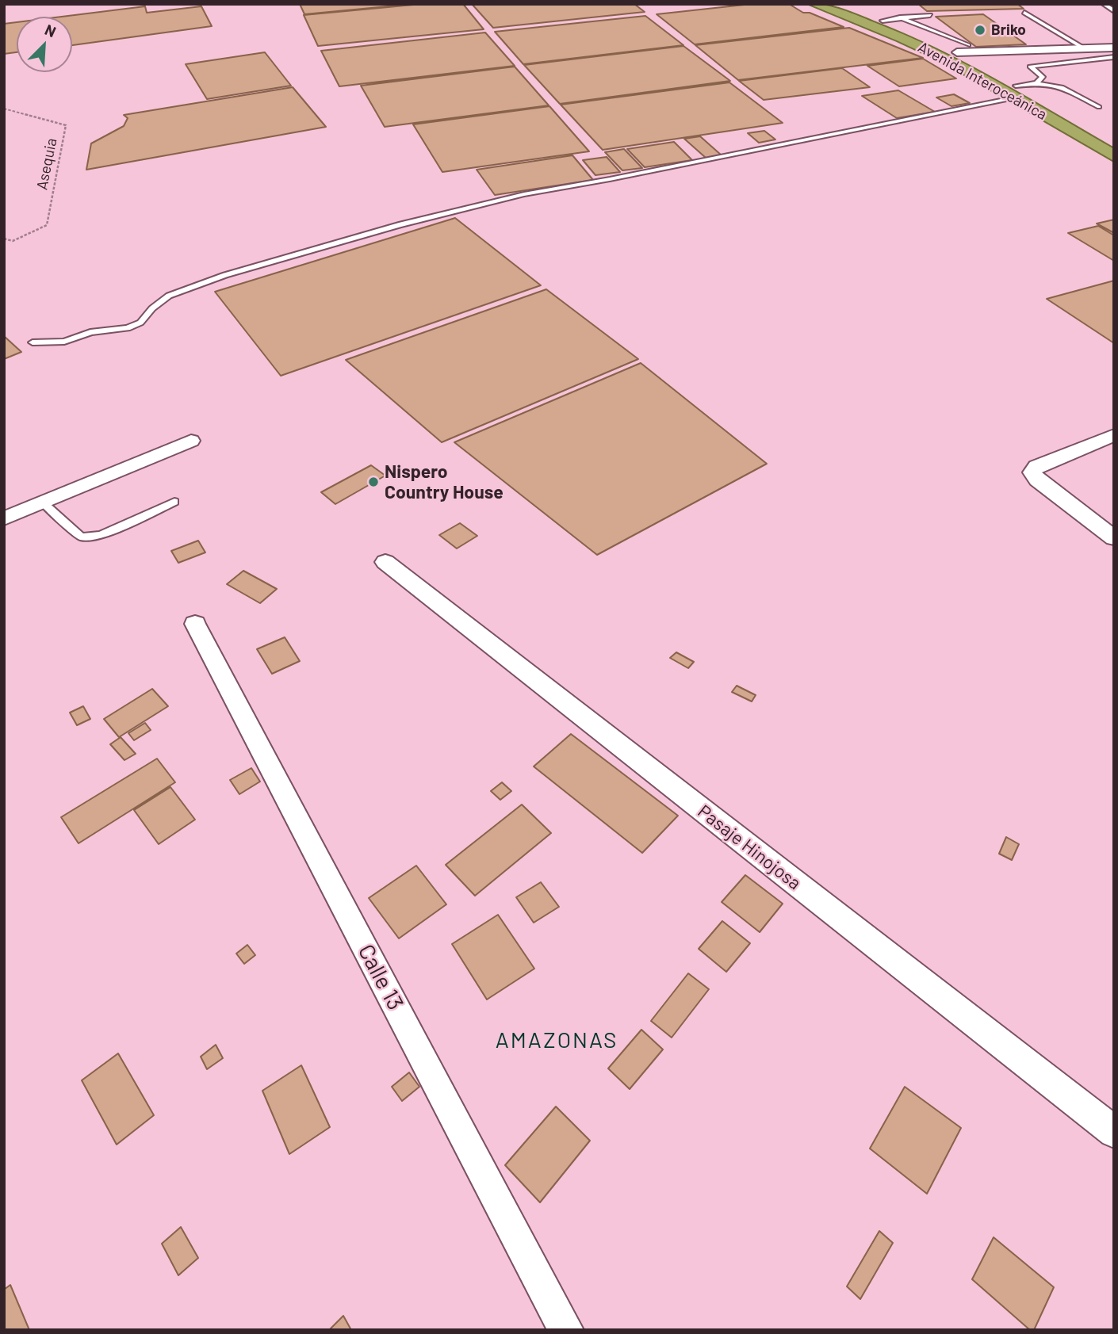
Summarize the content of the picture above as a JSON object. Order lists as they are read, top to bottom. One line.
{"streets":{"highway":["Avenida Interoceánica"],"street":["Pasaje Hinojosa","Calle 13"],"path":["Asequia"]},"districts":["AMAZONAS"],"places":["Briko","Nispero Country House"],"north":"top right"}
